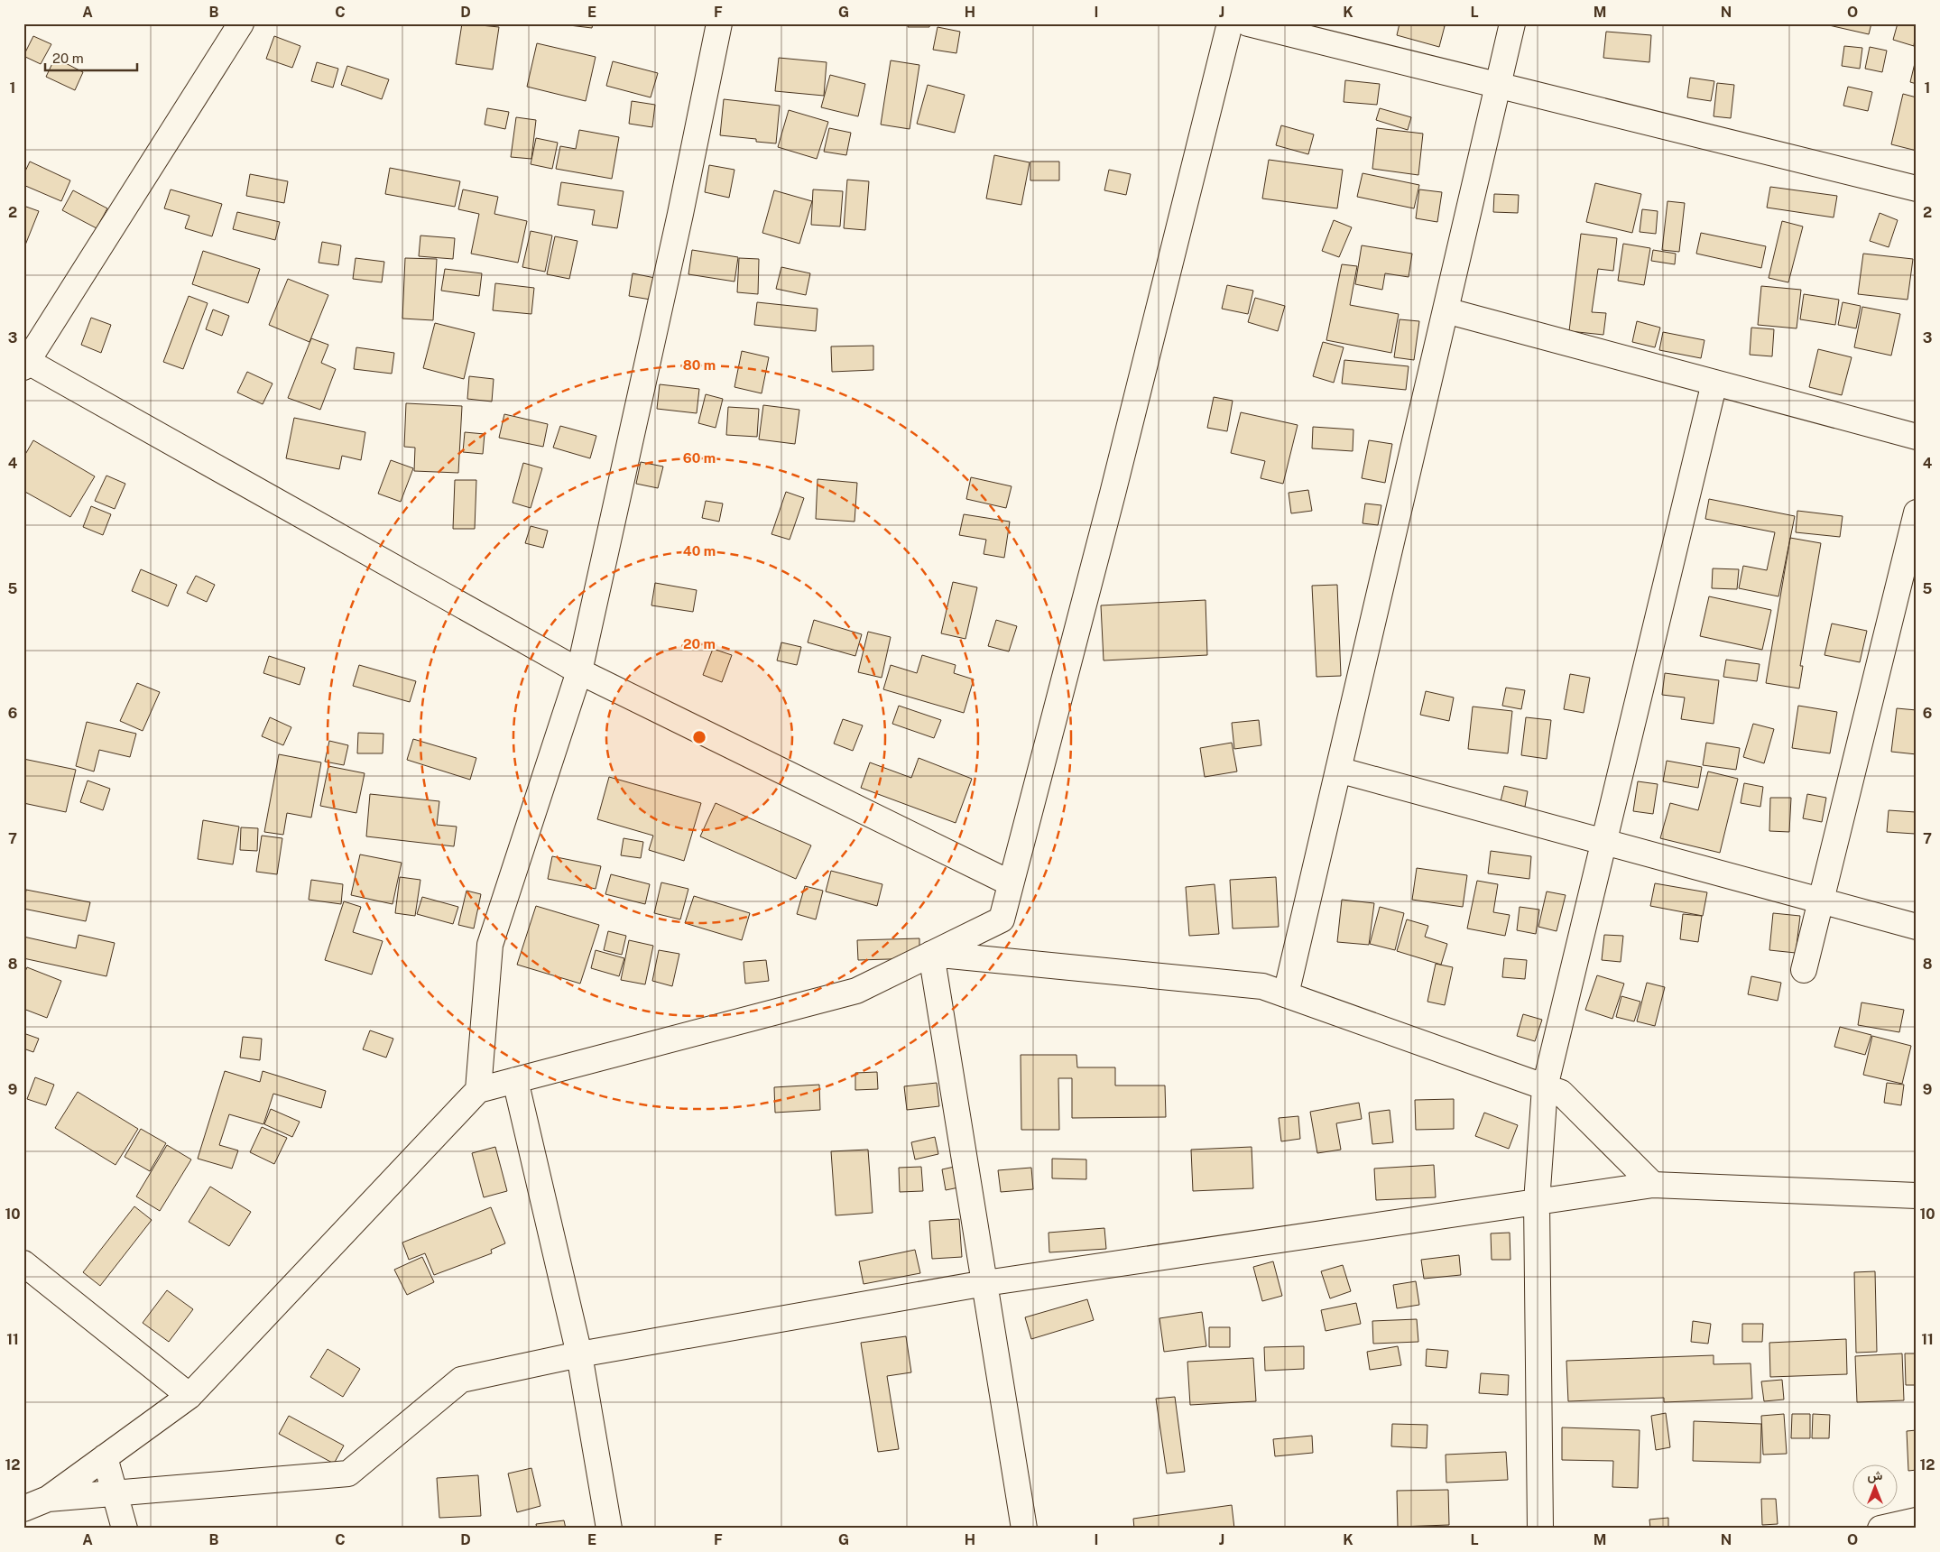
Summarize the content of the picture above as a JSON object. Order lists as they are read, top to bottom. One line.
{"scale_bar":"20 m","north":"top","grid":{"columns":["A","B","C","D","E","F","G","H","I","J","K","L","M","N","O"],"rows":["1","2","3","4","5","6","7","8","9","10","11","12"]},"rings":["80 m","60 m","40 m","20 m"]}
